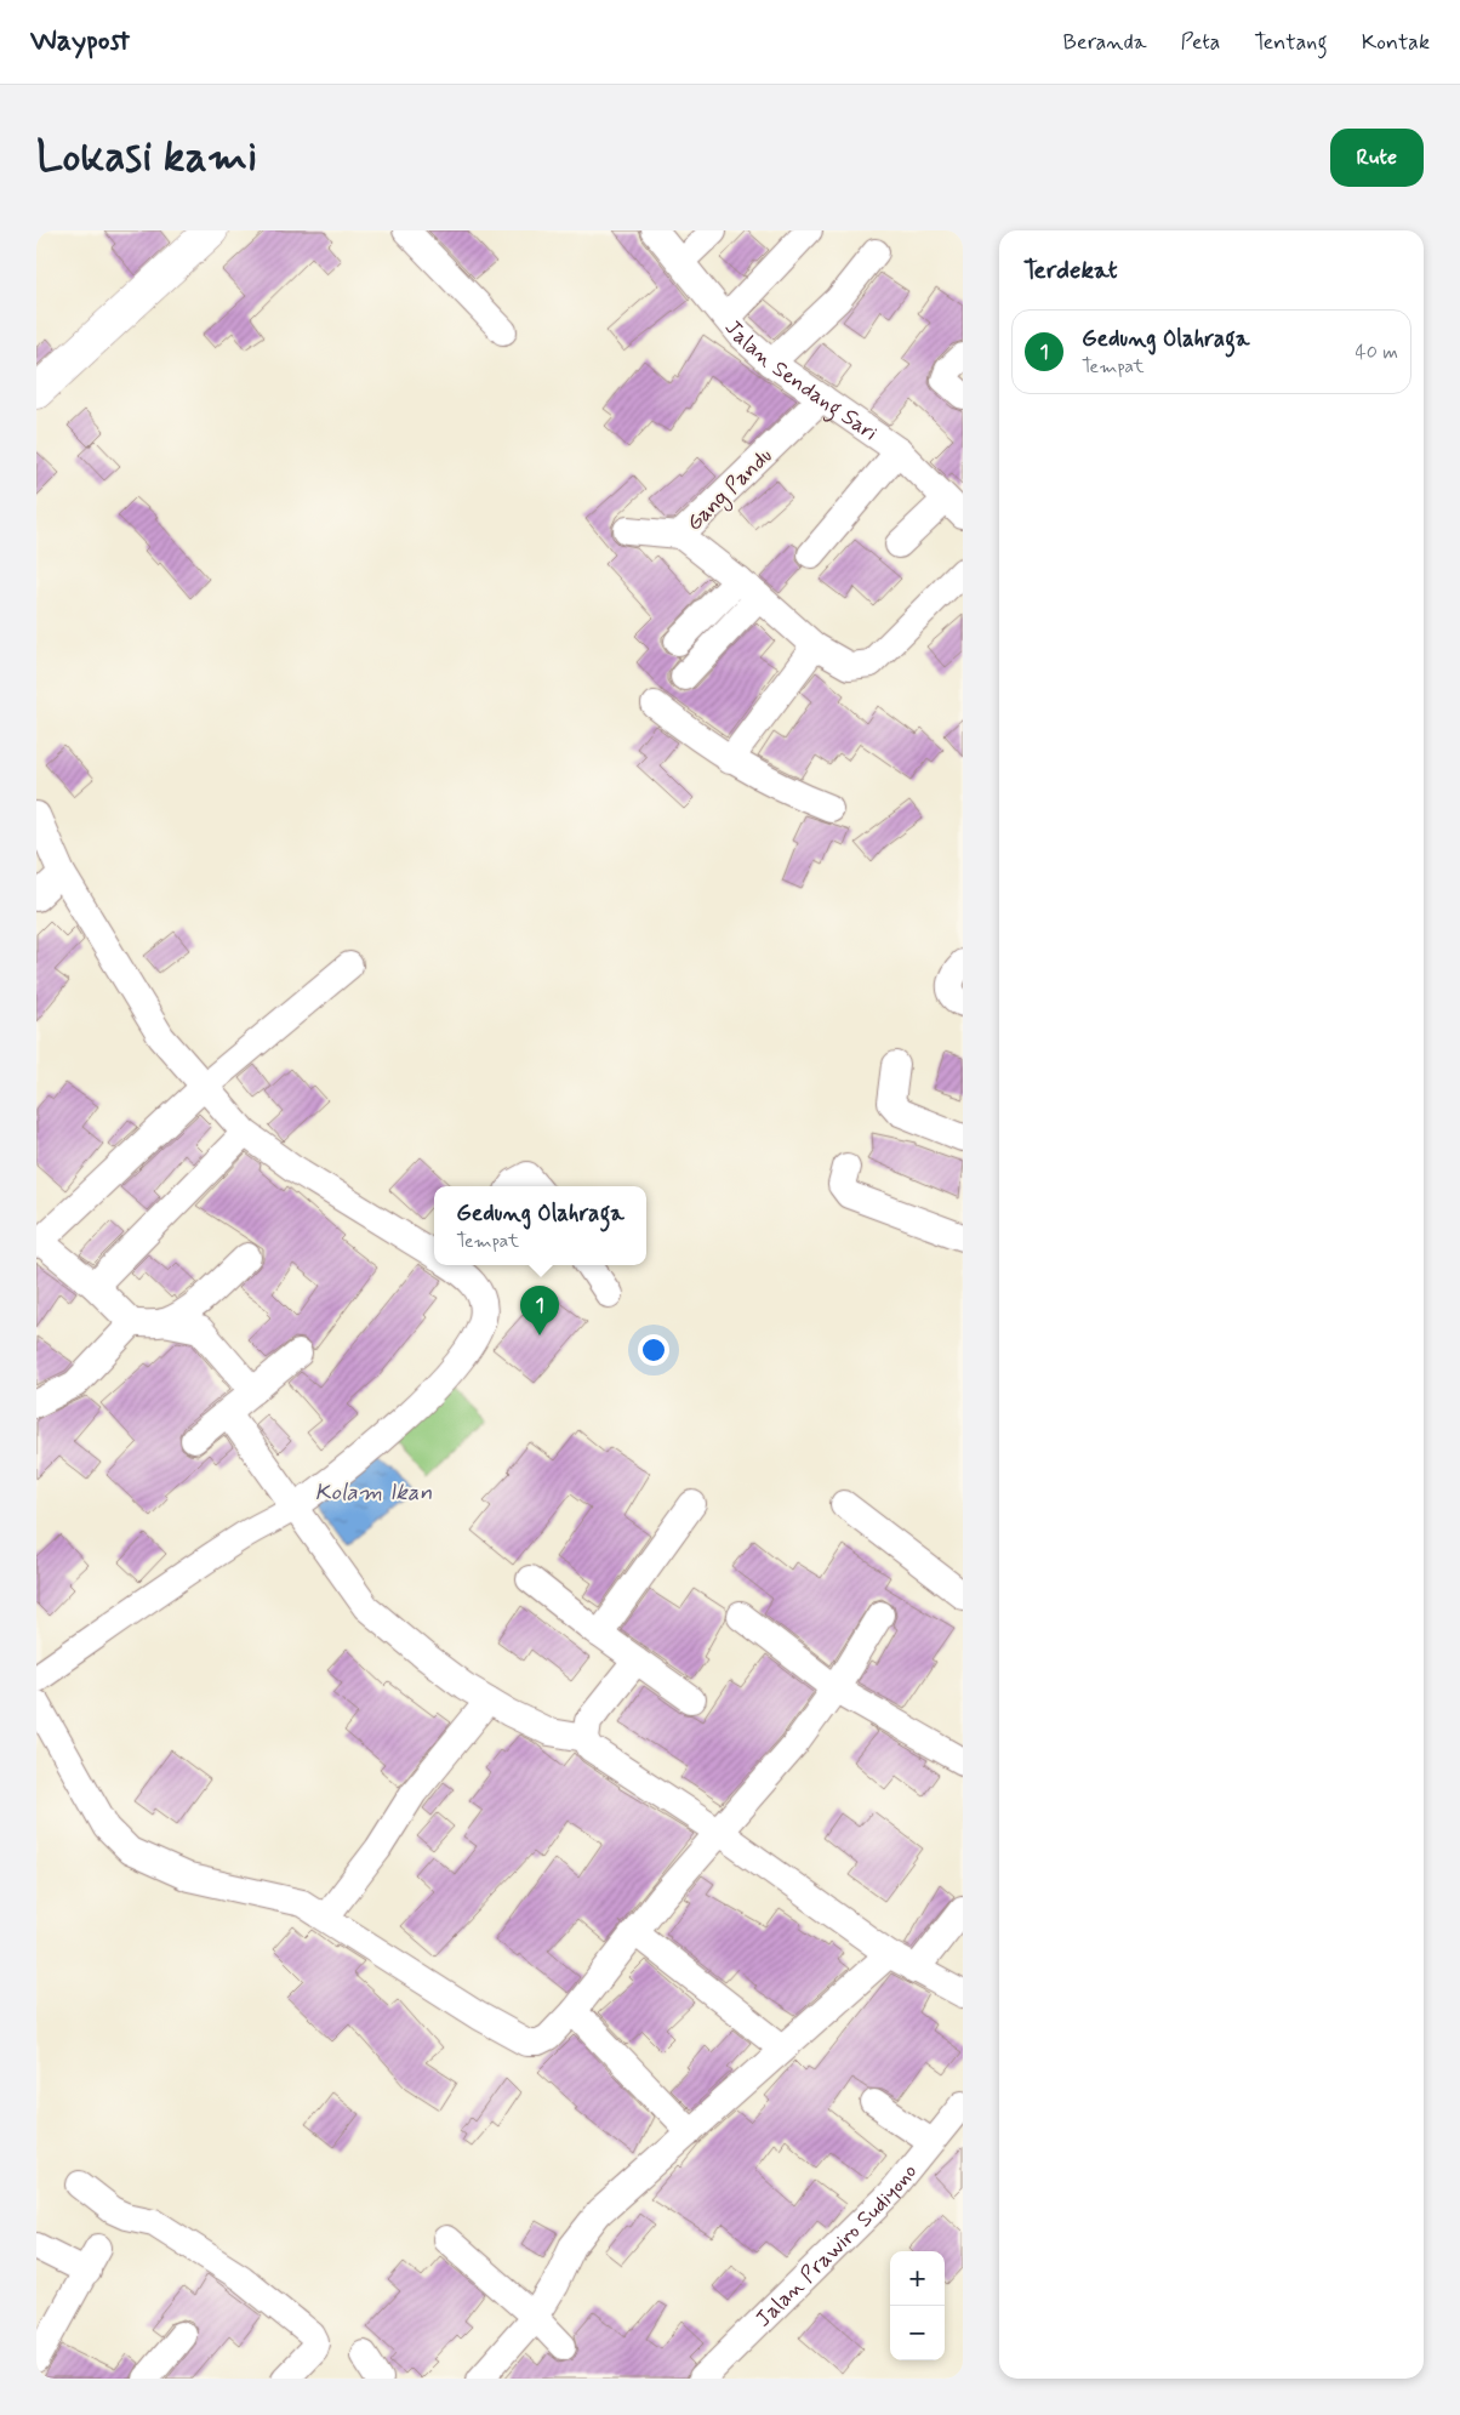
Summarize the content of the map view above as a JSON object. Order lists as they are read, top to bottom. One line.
{"streets":{"street":["Jalan Sendang Sari","Gang Pandu","Jalan Prawiro Sudiyono"]},"crossings":[["Jalan Sendang Sari","Gang Pandu"]],"water":["Kolam Ikan"],"page":{"header":"Waypost","nav":["Beranda","Peta","Tentang","Kontak"],"buttons":"Rute","title":"Lokasi kami","heading":"Terdekat","list":[{"mark":"1","name":"Gedung Olahraga","note":"Tempat","value":"40 m"}],"popup":["Gedung Olahraga","Tempat"],"pins":"1","map_buttons":["+","−"]}}
